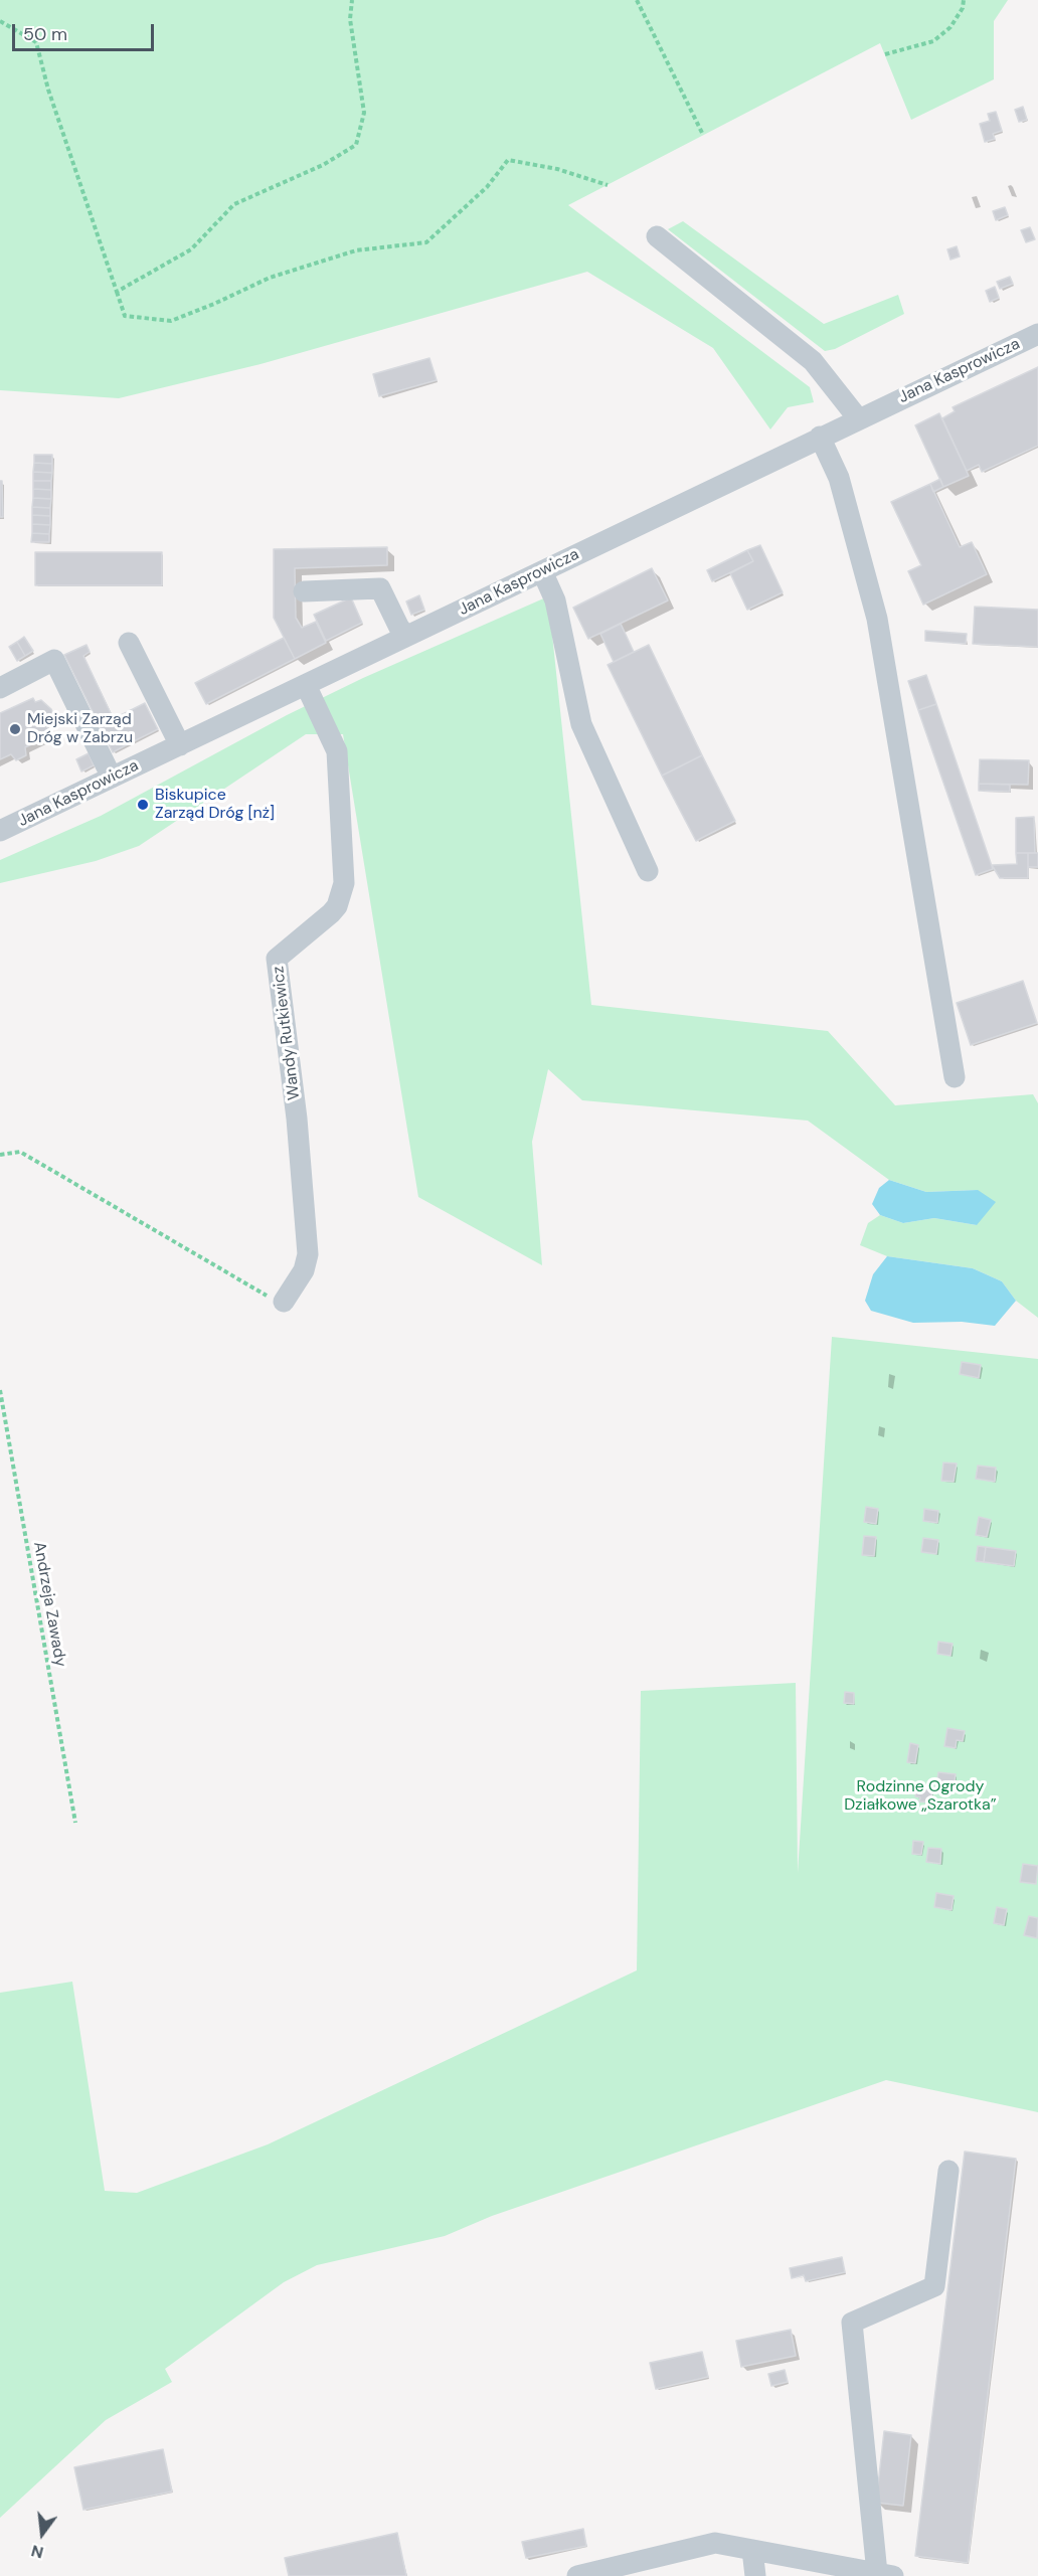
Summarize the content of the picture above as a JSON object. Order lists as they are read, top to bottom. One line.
{"streets":{"street":["Jana Kasprowicza","Wandy Rutkiewicz"],"path":["Andrzeja Zawady"]},"crossings":[["Jana Kasprowicza","Wandy Rutkiewicz"]],"parks":["Rodzinne Ogrody Działkowe „Szarotka”"],"places":["Miejski Zarząd Dróg w Zabrzu","Biskupice Zarząd Dróg [nż]"],"scale_bar":"50 m","north":"bottom"}
